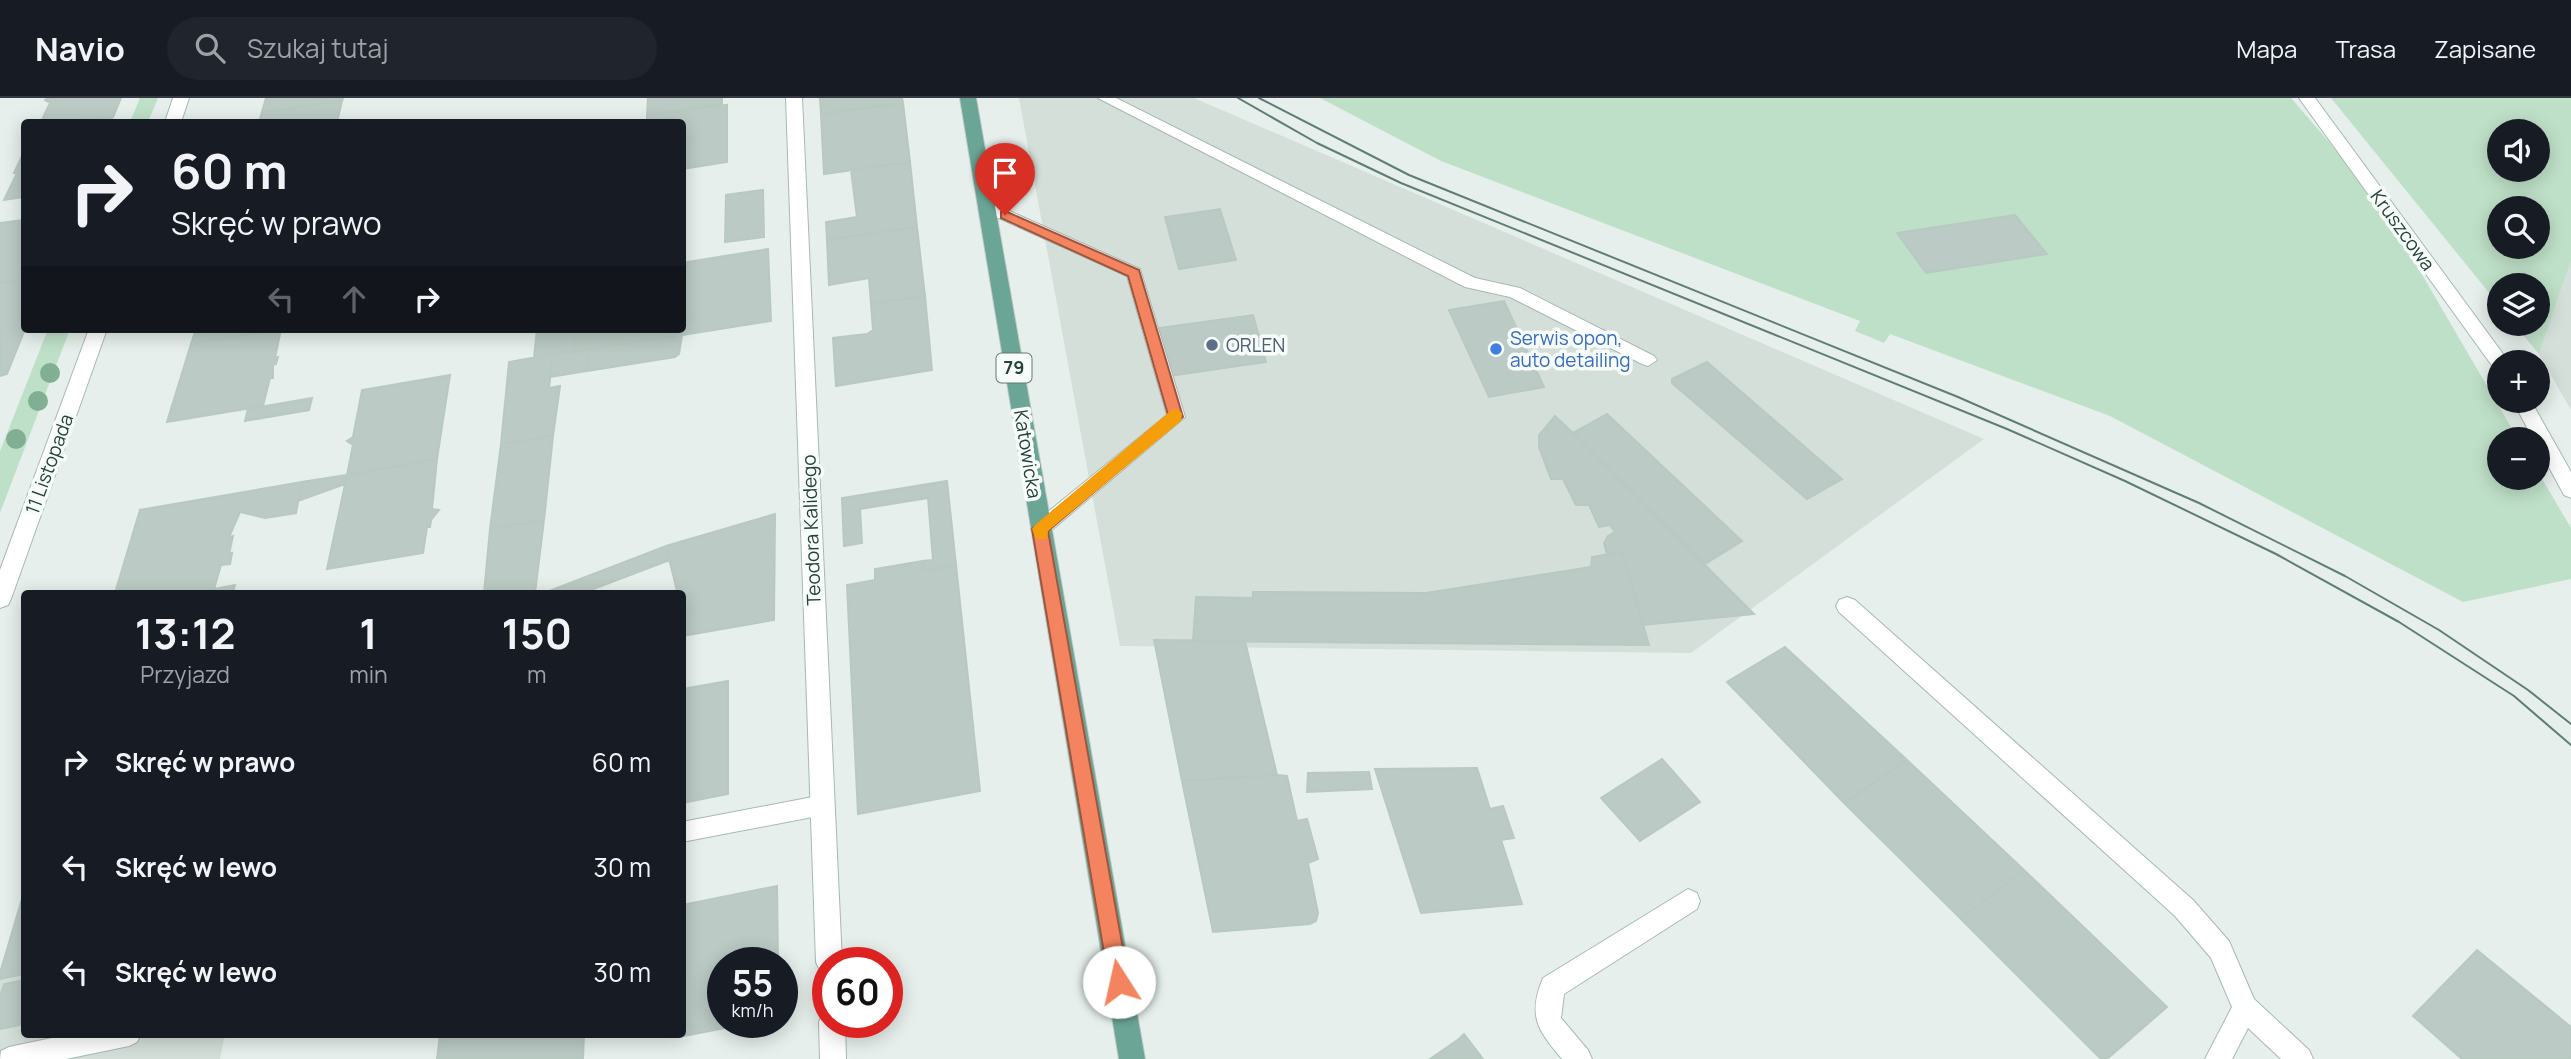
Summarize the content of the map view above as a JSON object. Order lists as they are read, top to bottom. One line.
{"streets":{"main road":["79","Katowicka"],"street":["Kruszcowa","11 Listopada","Teodora Kalidego"]},"places":["ORLEN","Serwis opon, auto detailing"],"page":{"header":"Navio","search":"Szukaj tutaj","nav":["Mapa","Trasa","Zapisane"],"map_buttons":["+","−"],"turn":["60 m","Skręć w prawo"],"eta":["13:12","Przyjazd","1","min","150","m"],"list":[{"name":"Skręć w prawo","value":"60 m"},{"name":"Skręć w lewo","value":"30 m"},{"name":"Skręć w lewo","value":"30 m"}],"speed":"55 km/h","limit":"60"}}
